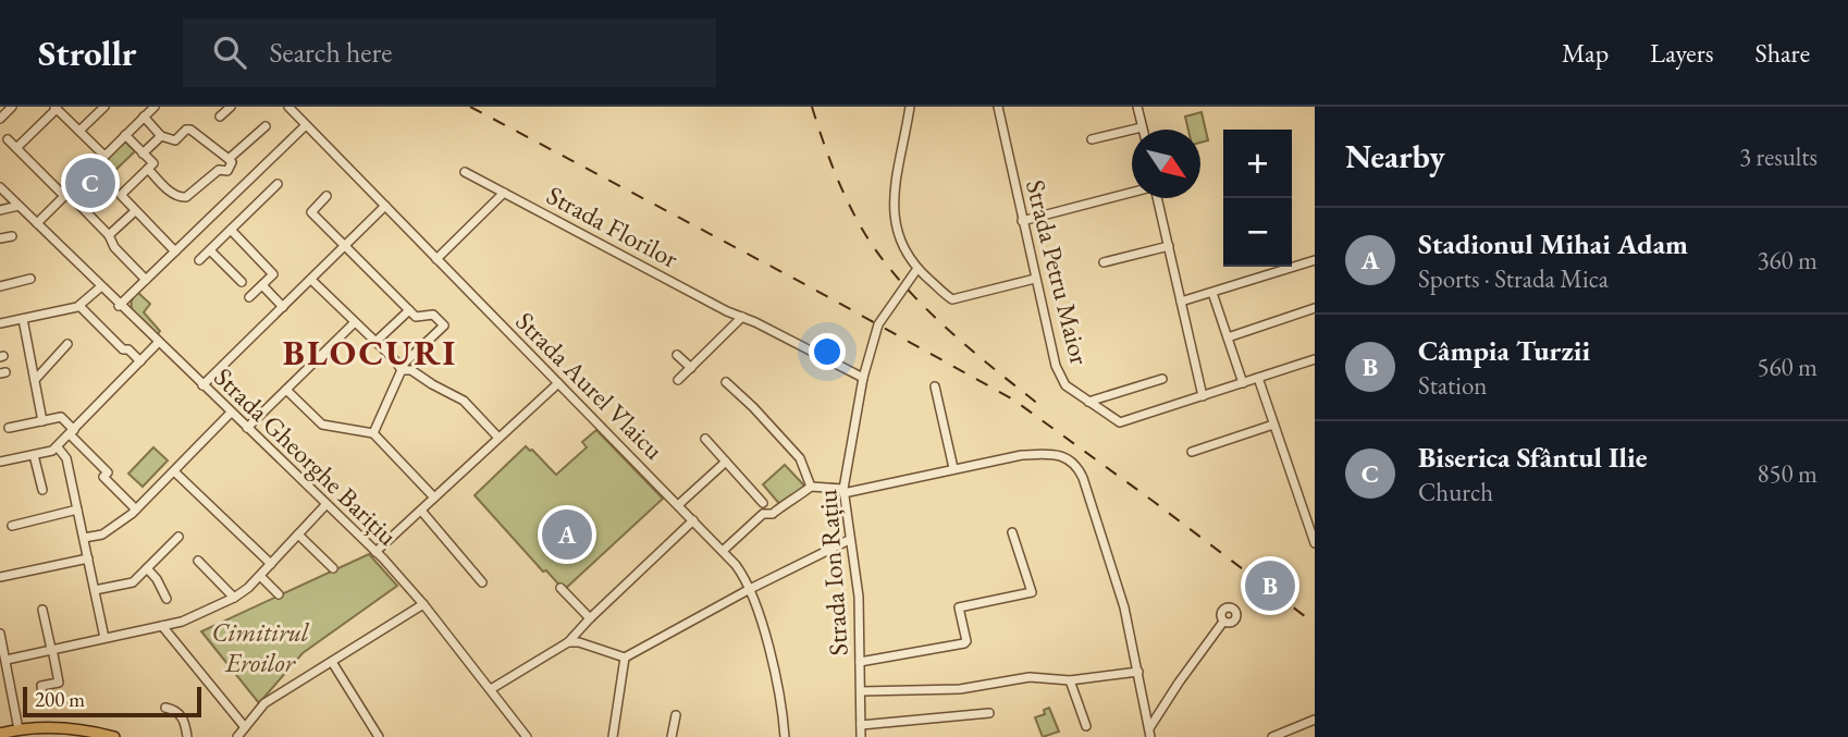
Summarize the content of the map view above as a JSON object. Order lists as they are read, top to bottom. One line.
{"streets":{"street":["Strada Florilor","Strada Petru Maior","Strada Aurel Vlaicu","Strada Gheorghe Barițiu","Strada Ion Rațiu"]},"crossings":[["Strada Florilor","Strada Ion Rațiu"]],"districts":["BLOCURI"],"parks":["Cimitirul Eroilor"],"scale_bar":"200 m","north":"bottom right","page":{"header":"Strollr","search":"Search here","nav":["Map","Layers","Share"],"heading":["Nearby","3 results"],"map_buttons":["+","−"],"pins":["C","A","B"],"list":[{"mark":"A","name":"Stadionul Mihai Adam","note":"Sports · Strada Mica","value":"360 m"},{"mark":"B","name":"Câmpia Turzii","note":"Station","value":"560 m"},{"mark":"C","name":"Biserica Sfântul Ilie","note":"Church","value":"850 m"}],"scale":"200 m"}}
